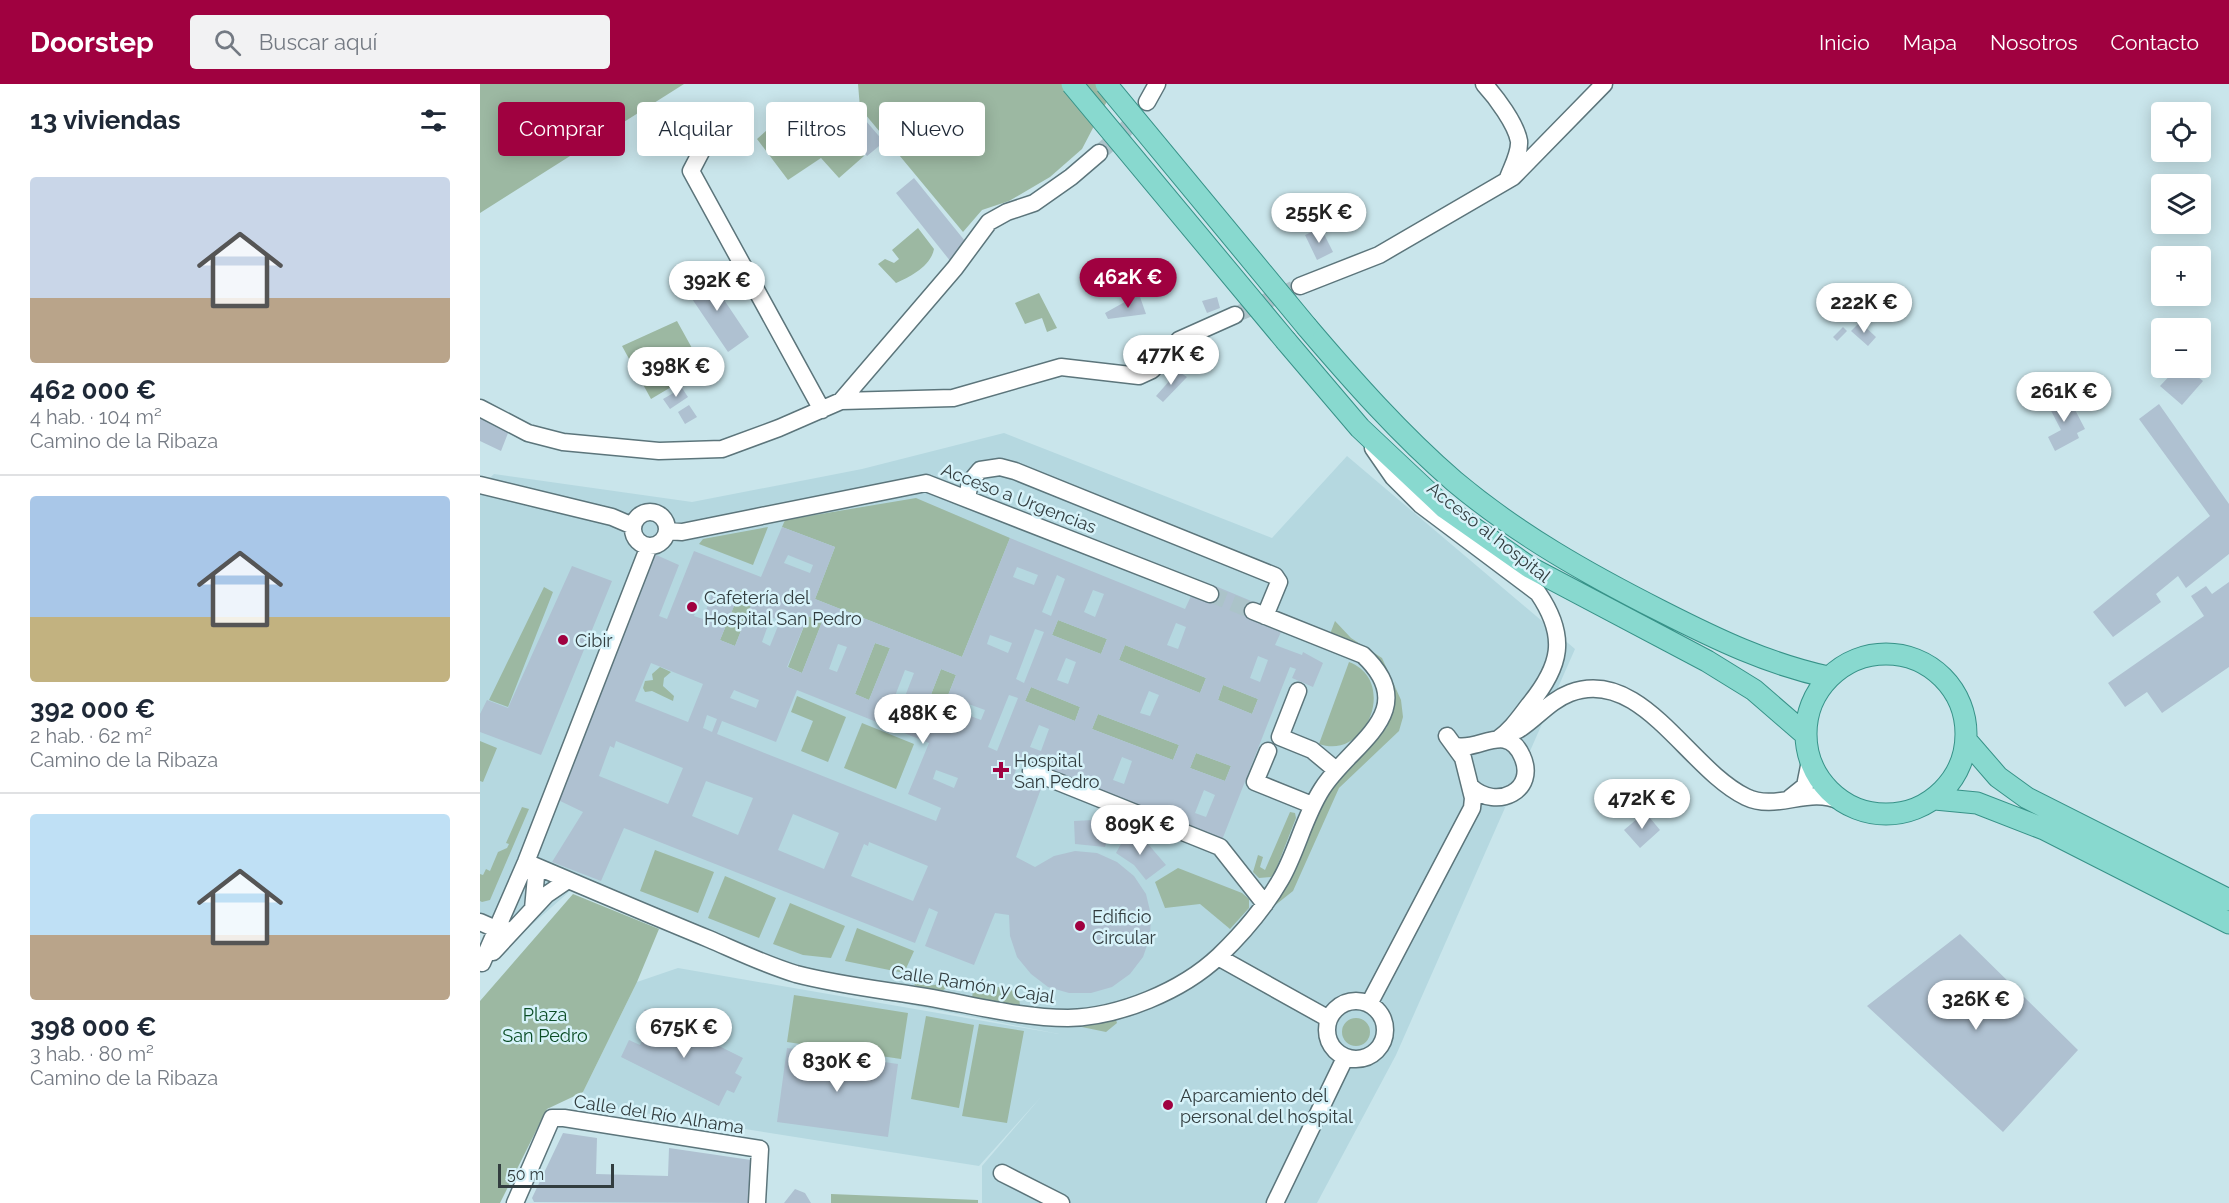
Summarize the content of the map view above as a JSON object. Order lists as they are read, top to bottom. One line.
{"streets":{"street":["Acceso a Urgencias","Acceso al hospital","Calle Ramón y Cajal","Calle del Río Alhama"]},"crossings":[["Acceso a Urgencias","Calle Ramón y Cajal"]],"parks":["Plaza San Pedro"],"places":{"other":["Cafetería del Hospital San Pedro","Cibir","Edificio Circular","Aparcamiento del personal del hospital"],"health":["Hospital San Pedro"]},"scale_bar":"50 m","page":{"header":"Doorstep","search":"Buscar aquí","nav":["Inicio","Mapa","Nosotros","Contacto"],"heading":"13 viviendas","map_buttons":["+","−"],"chip":["Comprar","Alquilar","Filtros","Nuevo"],"list":[{"name":"462 000 €","note":"4 hab. · 104 m² · Camino de la Ribaza"},{"name":"392 000 €","note":"2 hab. · 62 m² · Camino de la Ribaza"},{"name":"398 000 €","note":"3 hab. · 80 m² · Camino de la Ribaza"}],"price":["255K €","462K €","392K €","222K €","477K €","398K €","261K €","488K €","472K €","809K €","326K €","675K €","830K €"],"scale":"50 m"}}
